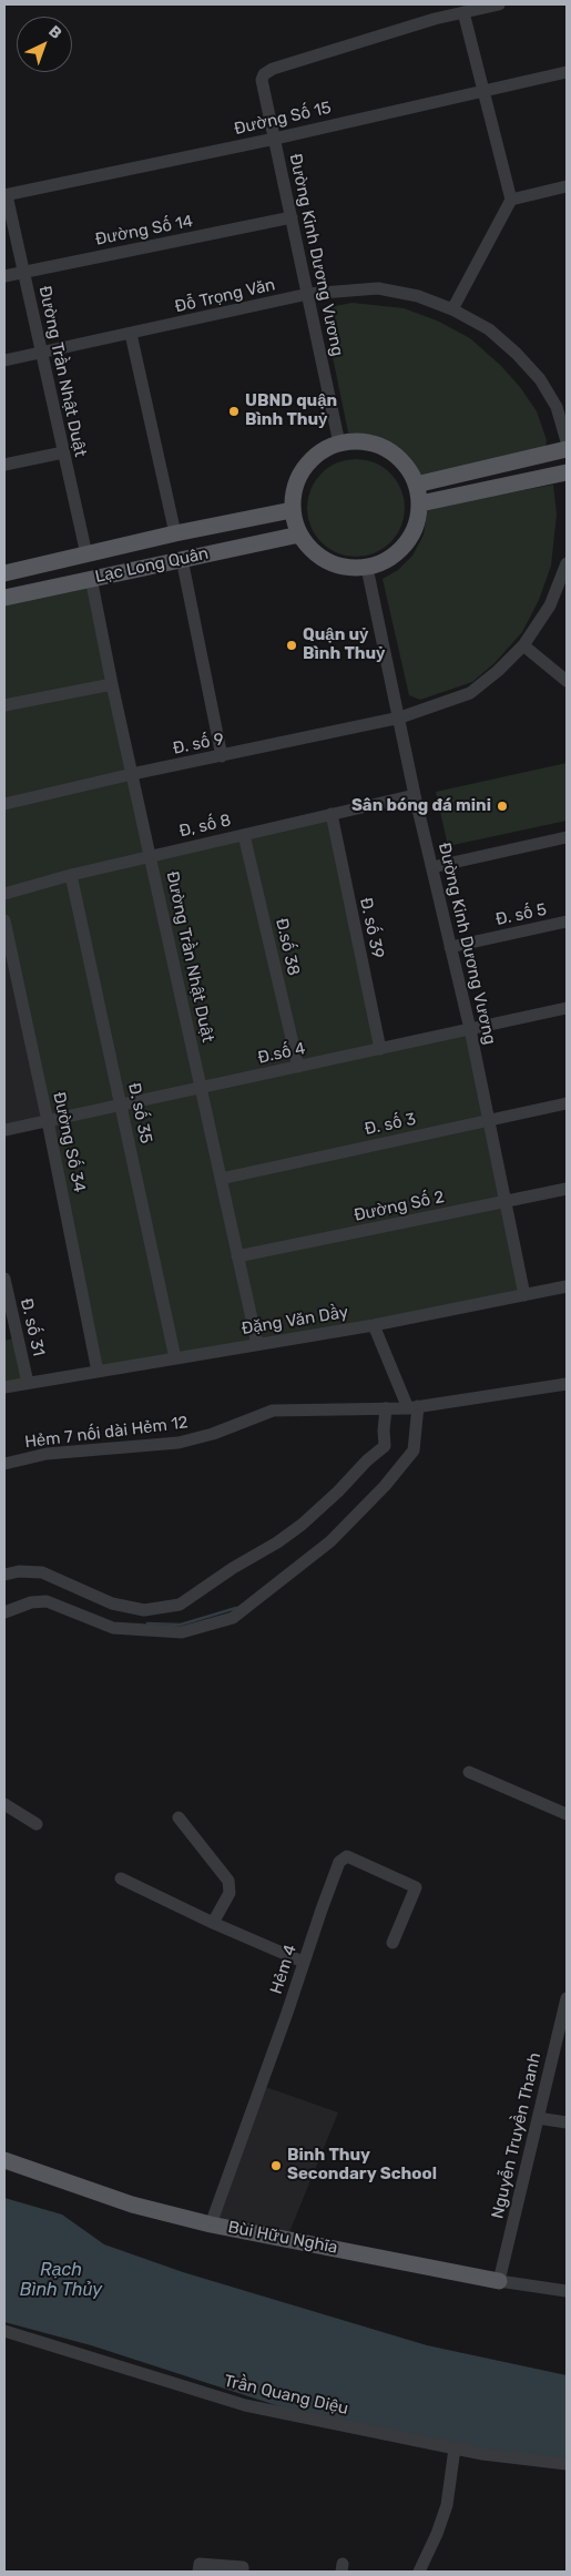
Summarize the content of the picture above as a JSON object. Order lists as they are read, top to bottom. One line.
{"streets":{"main road":["Lạc Long Quân","Bùi Hữu Nghĩa"],"street":["Đường Số 15","Đường Số 14","Đường Kinh Dương Vương","Đỗ Trọng Văn","Đường Trần Nhật Duật","Đ. số 9","Đ, số 8","Đ. số 5","Đ. số 39","Đ.số 38","Đ.số 4","Đ. số 35","Đ. số 3","Đường Số 34","Đường Số 2","Đặng Văn Dầy","Đ. số 31","Hẻm 7 nối dài Hẻm 12","Hẻm 4","Nguyễn Truyền Thanh","Trần Quang Diệu"]},"crossings":[["Đường Số 15","Đường Kinh Dương Vương"],["Đường Số 15","Đường Trần Nhật Duật"],["Đường Số 14","Đường Kinh Dương Vương"],["Đường Số 14","Đường Trần Nhật Duật"],["Đường Kinh Dương Vương","Đỗ Trọng Văn"],["Đường Kinh Dương Vương","Lạc Long Quân"],["Đường Kinh Dương Vương","Đ. số 9"],["Đường Kinh Dương Vương","Đ, số 8"],["Đường Kinh Dương Vương","Đ. số 5"],["Đường Kinh Dương Vương","Đ.số 4"],["Đường Kinh Dương Vương","Đ. số 3"],["Đường Kinh Dương Vương","Đường Số 2"],["Đường Kinh Dương Vương","Đặng Văn Dầy"],["Đỗ Trọng Văn","Đường Trần Nhật Duật"],["Đường Trần Nhật Duật","Lạc Long Quân"],["Đường Trần Nhật Duật","Đ. số 9"],["Đường Trần Nhật Duật","Đ, số 8"],["Đường Trần Nhật Duật","Đ.số 4"],["Đường Trần Nhật Duật","Đ. số 3"],["Đường Trần Nhật Duật","Đường Số 2"],["Đường Trần Nhật Duật","Đặng Văn Dầy"],["Đ, số 8","Đ. số 39"],["Đ, số 8","Đ.số 38"],["Đ, số 8","Đ. số 35"],["Đ. số 39","Đ.số 4"],["Đ.số 38","Đ.số 4"],["Đ.số 4","Đ. số 35"],["Đ.số 4","Đường Số 34"],["Đ. số 35","Đặng Văn Dầy"],["Đường Số 34","Đặng Văn Dầy"],["Đặng Văn Dầy","Đ. số 31"],["Hẻm 4","Bùi Hữu Nghĩa"],["Nguyễn Truyền Thanh","Bùi Hữu Nghĩa"]],"water":["Rạch Bình Thủy"],"places":["UBND quận Bình Thuỷ","Quận uỷ Bình Thuỷ","Sân bóng đá mini","Binh Thuy Secondary School"],"north":"top right"}
